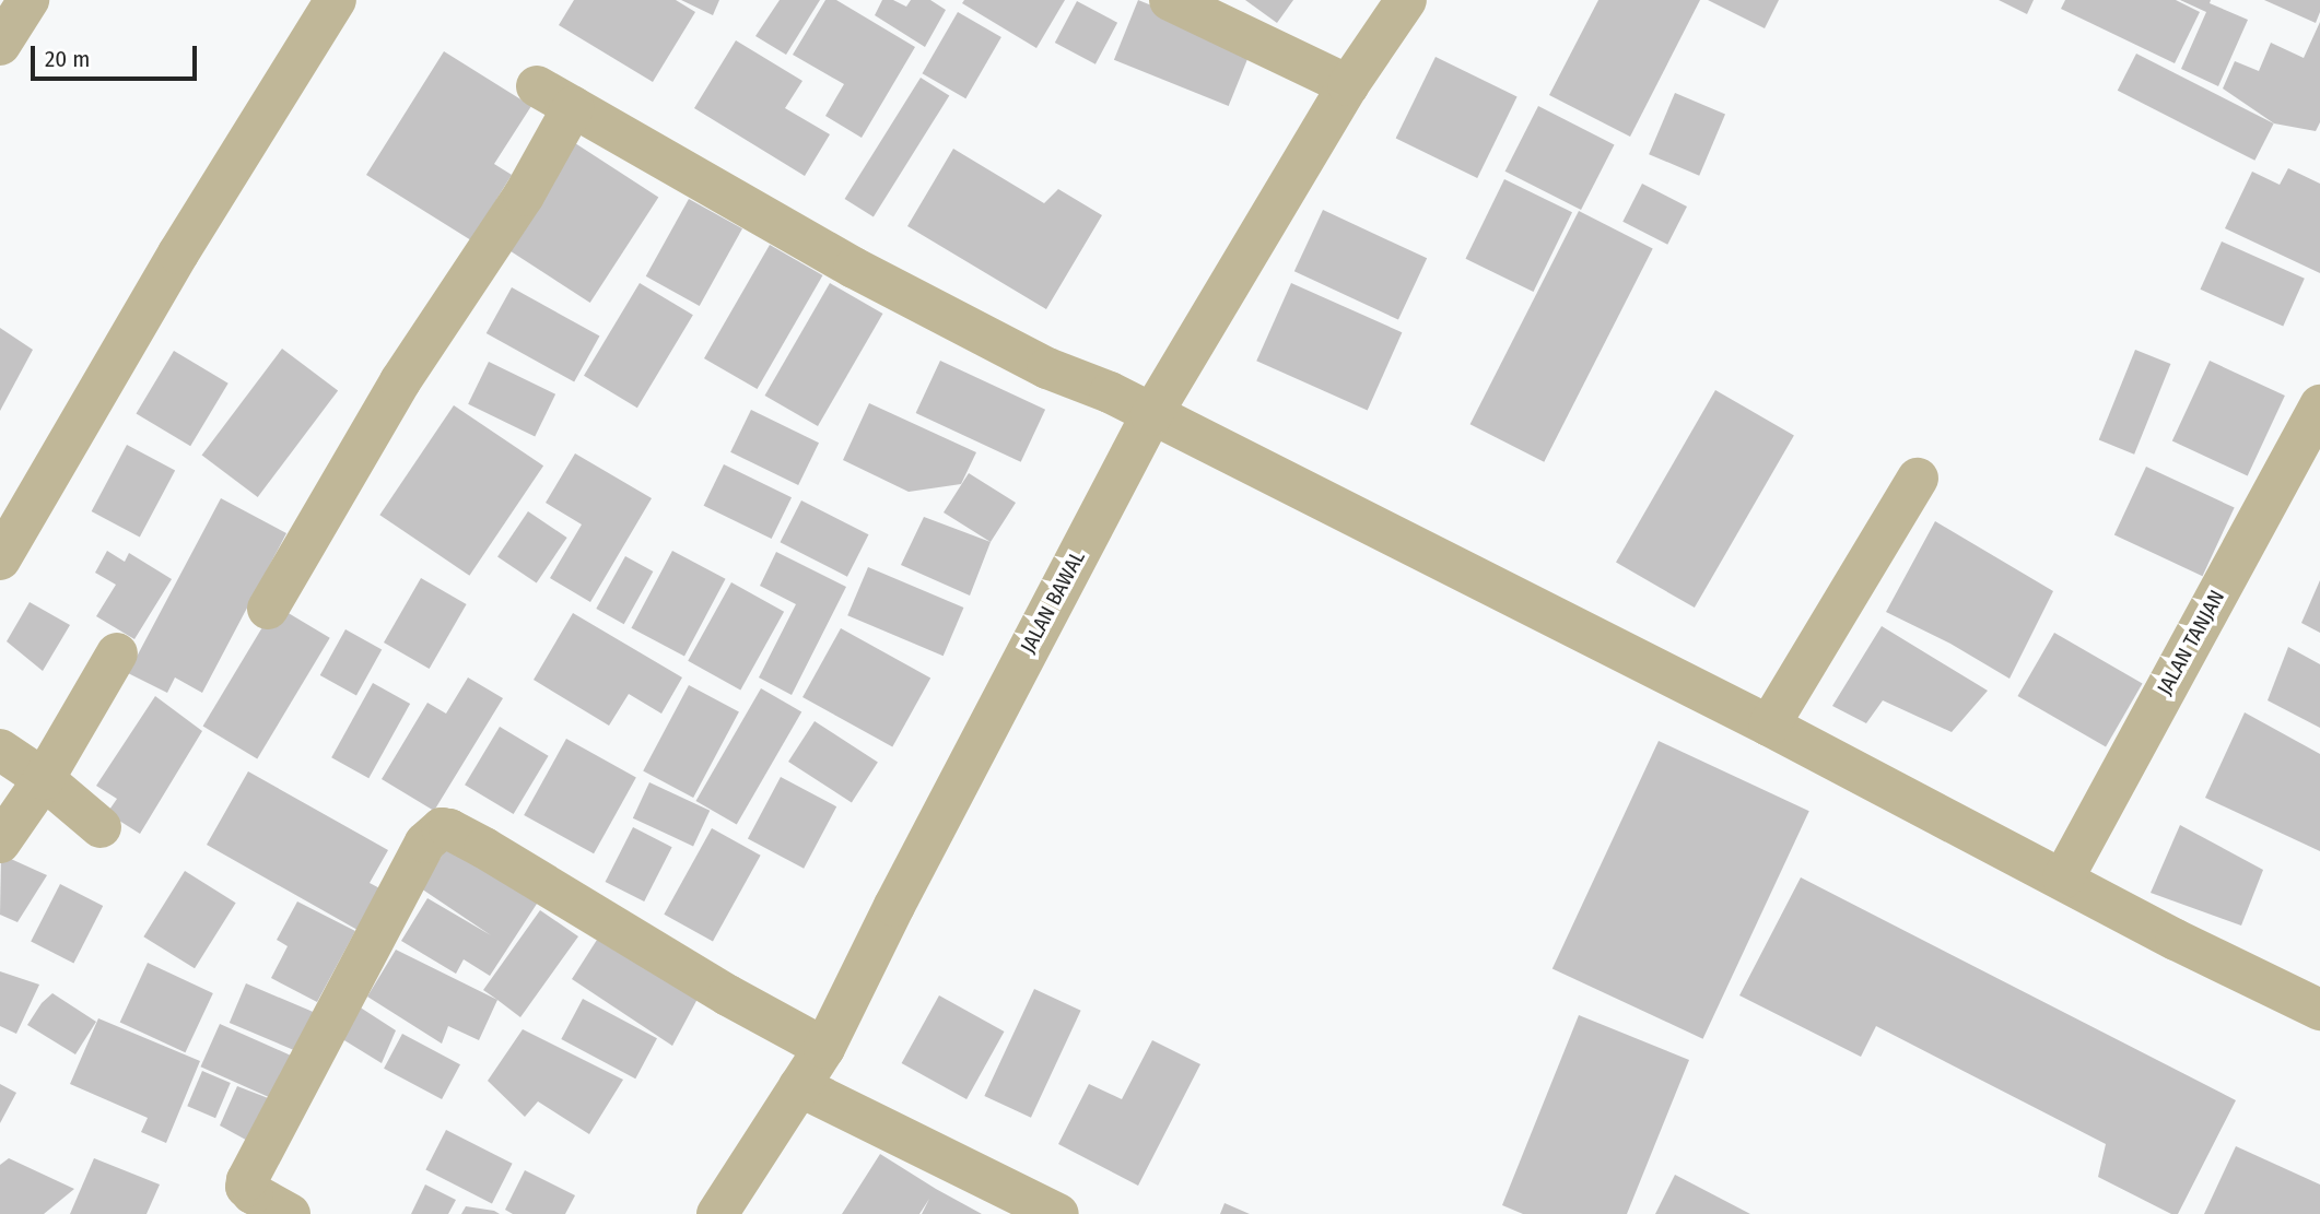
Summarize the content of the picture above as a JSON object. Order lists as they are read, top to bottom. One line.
{"streets":{"street":["JALAN BAWAL","JALAN TANJAN"]},"scale_bar":"20 m"}
